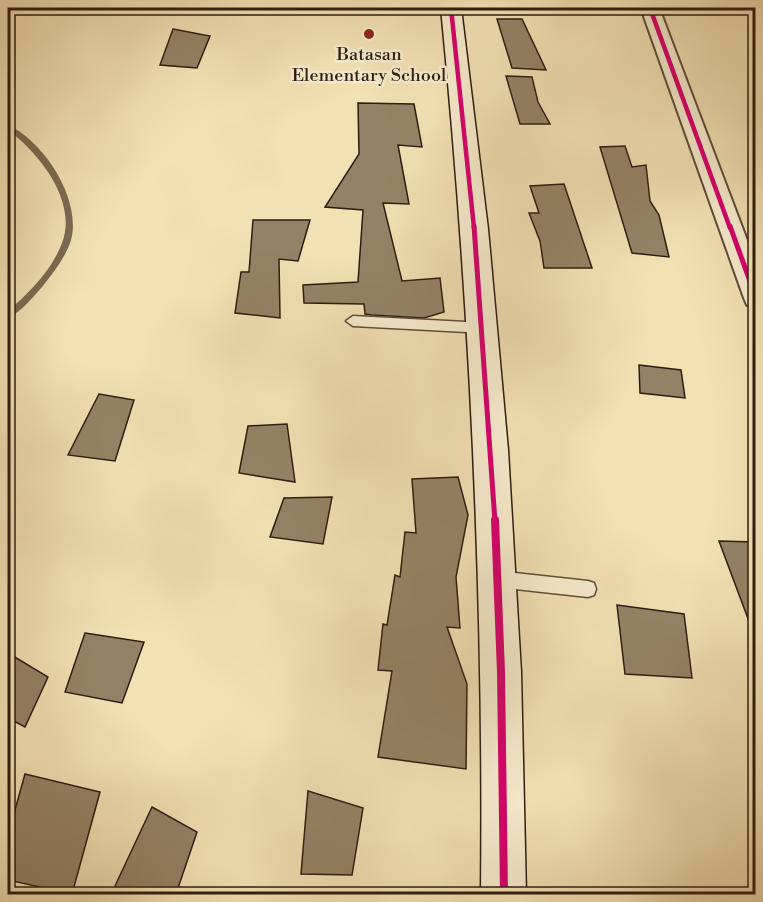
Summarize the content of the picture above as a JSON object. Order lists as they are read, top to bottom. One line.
{"places":["Batasan Elementary School"]}
